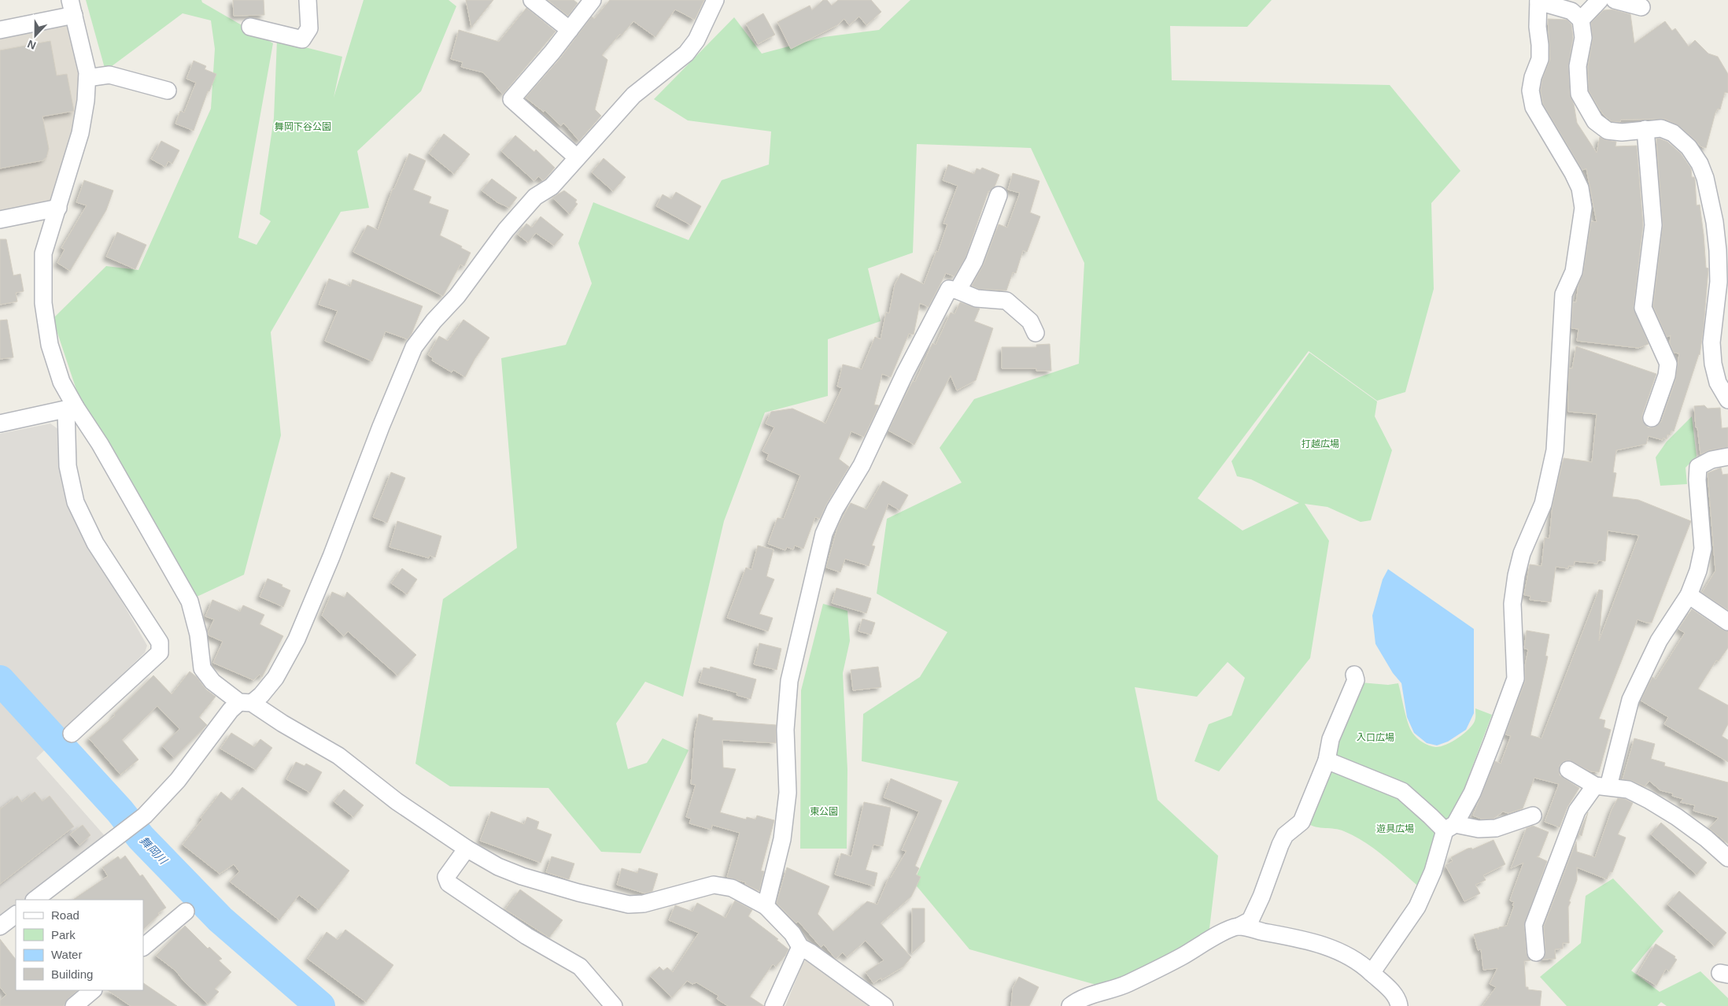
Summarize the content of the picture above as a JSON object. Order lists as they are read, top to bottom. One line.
{"water":["舞岡川"],"parks":["舞岡下谷公園","打越広場","入口広場","東公園","遊具広場"],"legend":["Road","Park","Water","Building"],"north":"bottom"}
